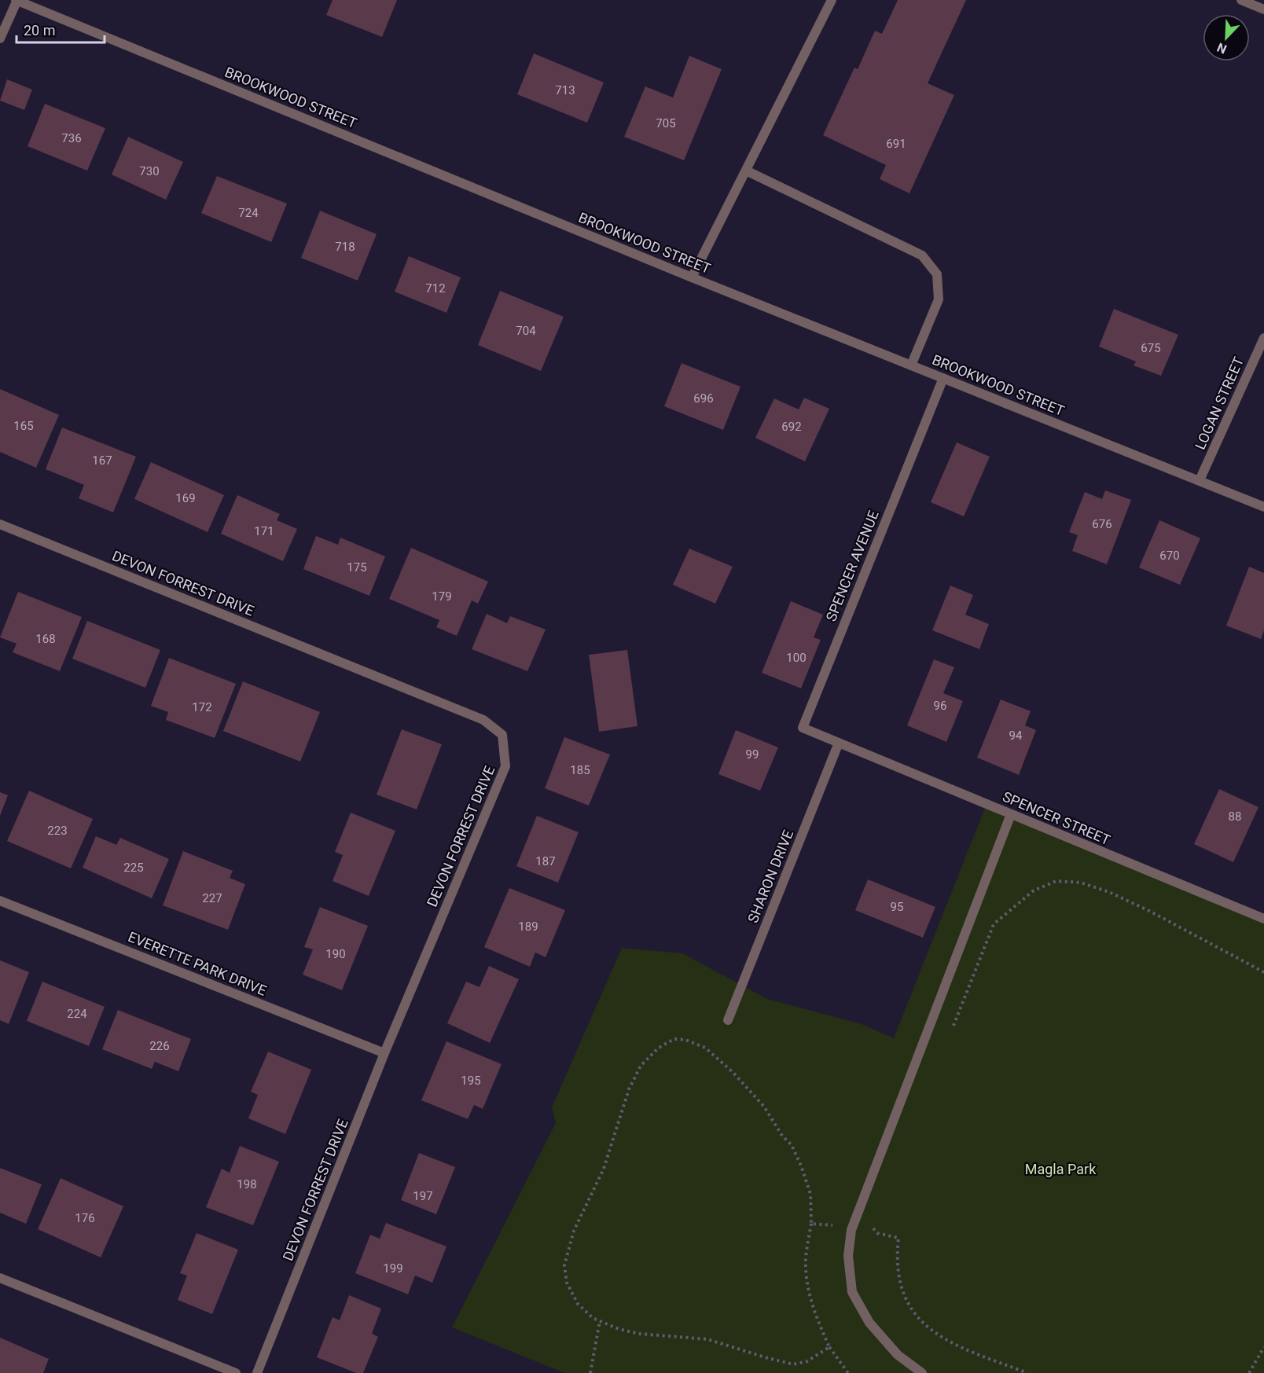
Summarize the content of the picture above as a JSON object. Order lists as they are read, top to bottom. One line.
{"streets":{"street":["BROOKWOOD STREET","LOGAN STREET","SPENCER AVENUE","DEVON FORREST DRIVE","SPENCER STREET","SHARON DRIVE","EVERETTE PARK DRIVE"]},"crossings":[["BROOKWOOD STREET","LOGAN STREET"],["BROOKWOOD STREET","SPENCER AVENUE"],["SPENCER AVENUE","SPENCER STREET"],["SPENCER AVENUE","SHARON DRIVE"],["DEVON FORREST DRIVE","EVERETTE PARK DRIVE"],["SPENCER STREET","SHARON DRIVE"]],"parks":["Magla Park"],"house_numbers":["713","705","736","691","730","724","718","712","704","675","696","165","692","167","169","676","171","670","175","179","168","100","96","172","94","99","185","88","223","187","225","227","95","189","190","224","226","195","198","197","176","199"],"scale_bar":"20 m","north":"bottom left"}
